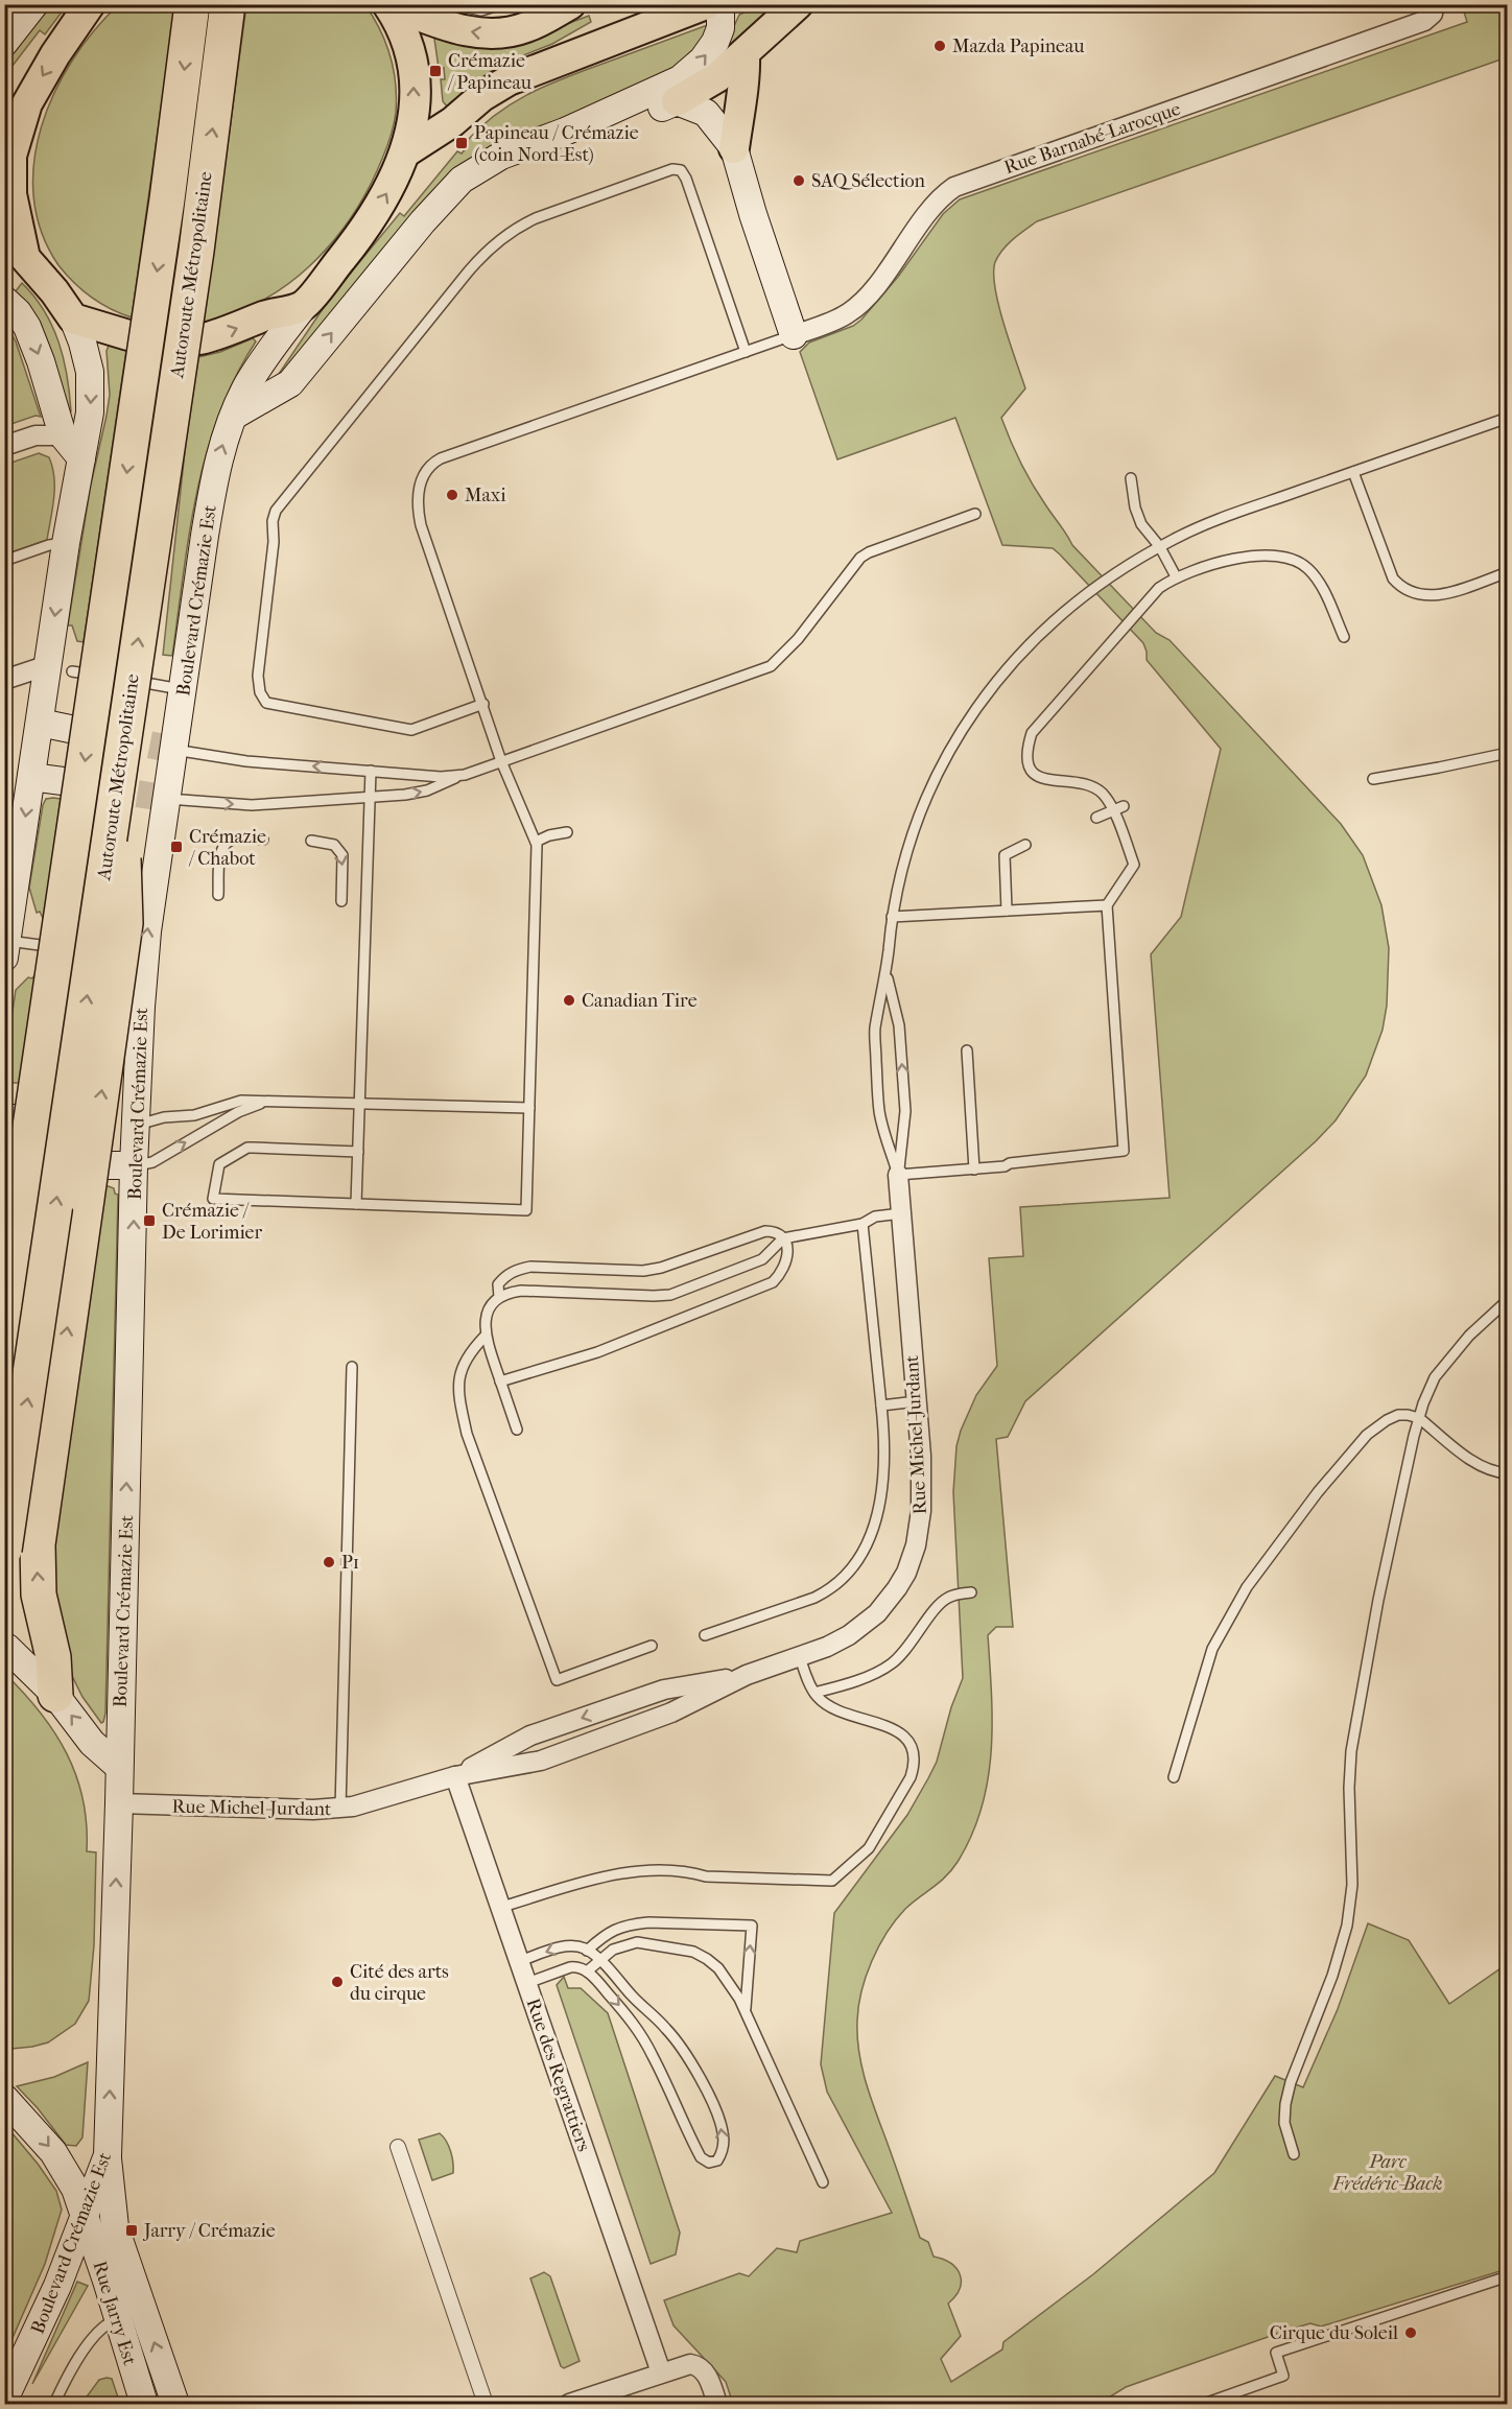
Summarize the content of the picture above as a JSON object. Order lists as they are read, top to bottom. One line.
{"streets":{"highway":["Autoroute Métropolitaine"],"main road":["Boulevard Crémazie Est","Rue Jarry Est"],"street":["Rue Barnabé-Larocque","Rue Michel-Jurdant","Rue des Regrattiers"]},"crossings":[["Boulevard Crémazie Est","Rue Michel-Jurdant"],["Boulevard Crémazie Est","Rue Jarry Est"],["Rue Michel-Jurdant","Rue des Regrattiers"]],"one_way":["Boulevard Crémazie Est"],"parks":["Parc Frédéric-Back"],"places":{"other":["Mazda Papineau","SAQ Sélection","Maxi","Canadian Tire","P1","Cité des arts du cirque","Cirque du Soleil"],"transit":["Crémazie / Papineau","Papineau / Crémazie (coin Nord-Est)","Crémazie / Chabot","Crémazie / De Lorimier","Jarry / Crémazie"]}}
